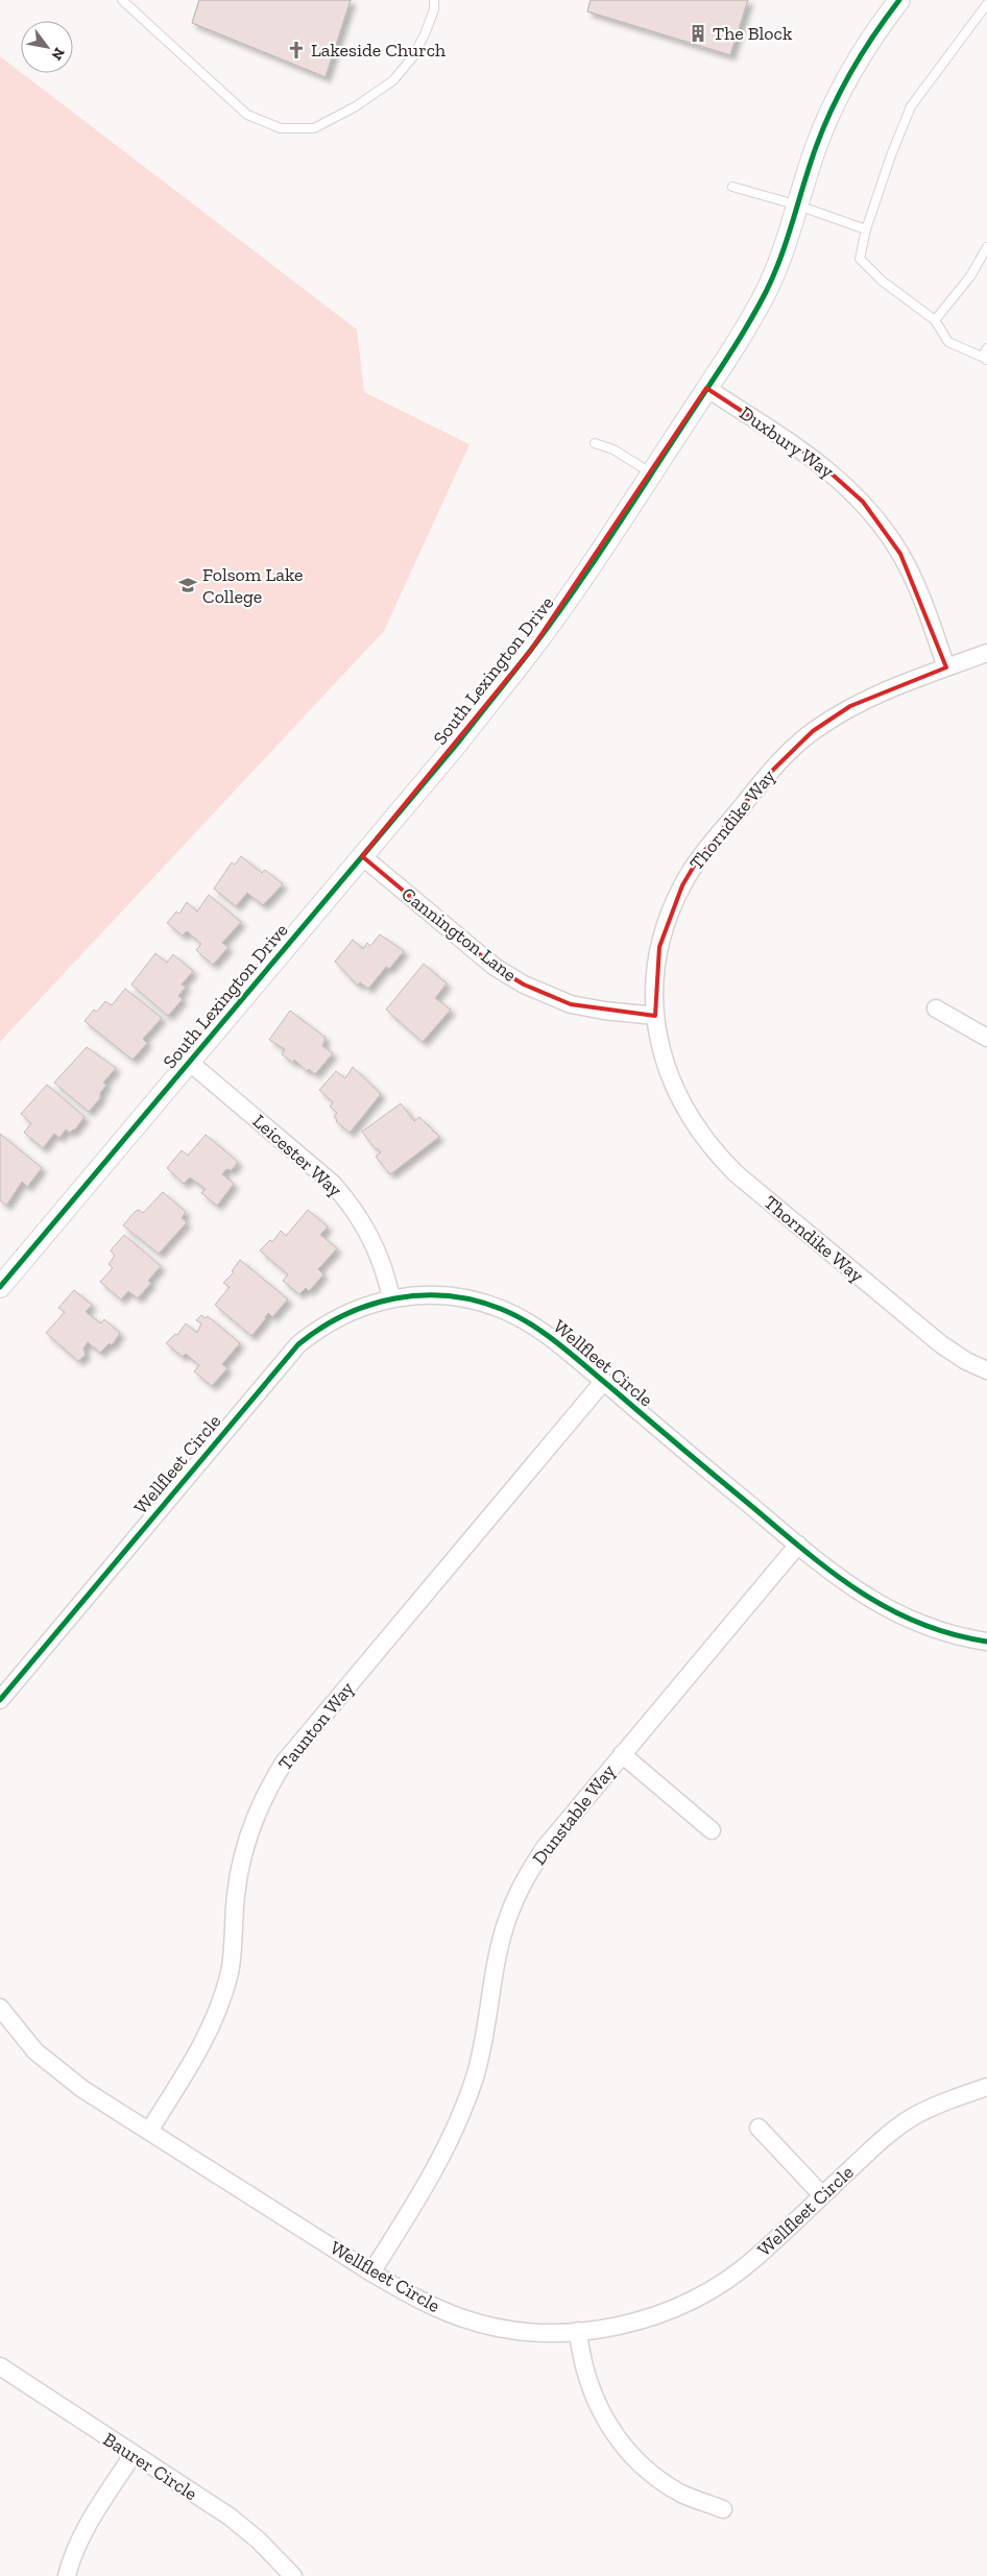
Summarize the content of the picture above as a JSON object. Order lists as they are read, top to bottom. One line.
{"streets":{"street":["Duxbury Way","South Lexington Drive","Thorndike Way","Cannington Lane","Leicester Way","Wellfleet Circle","Taunton Way","Dunstable Way","Baurer Circle"]},"crossings":[["Duxbury Way","South Lexington Drive"],["Duxbury Way","Thorndike Way"],["South Lexington Drive","Cannington Lane"],["South Lexington Drive","Leicester Way"],["Thorndike Way","Cannington Lane"],["Leicester Way","Wellfleet Circle"],["Wellfleet Circle","Taunton Way"],["Wellfleet Circle","Dunstable Way"]],"places":{"building":["The Block"],"church":["Lakeside Church"],"school or university":["Folsom Lake College"]},"north":"bottom right"}
